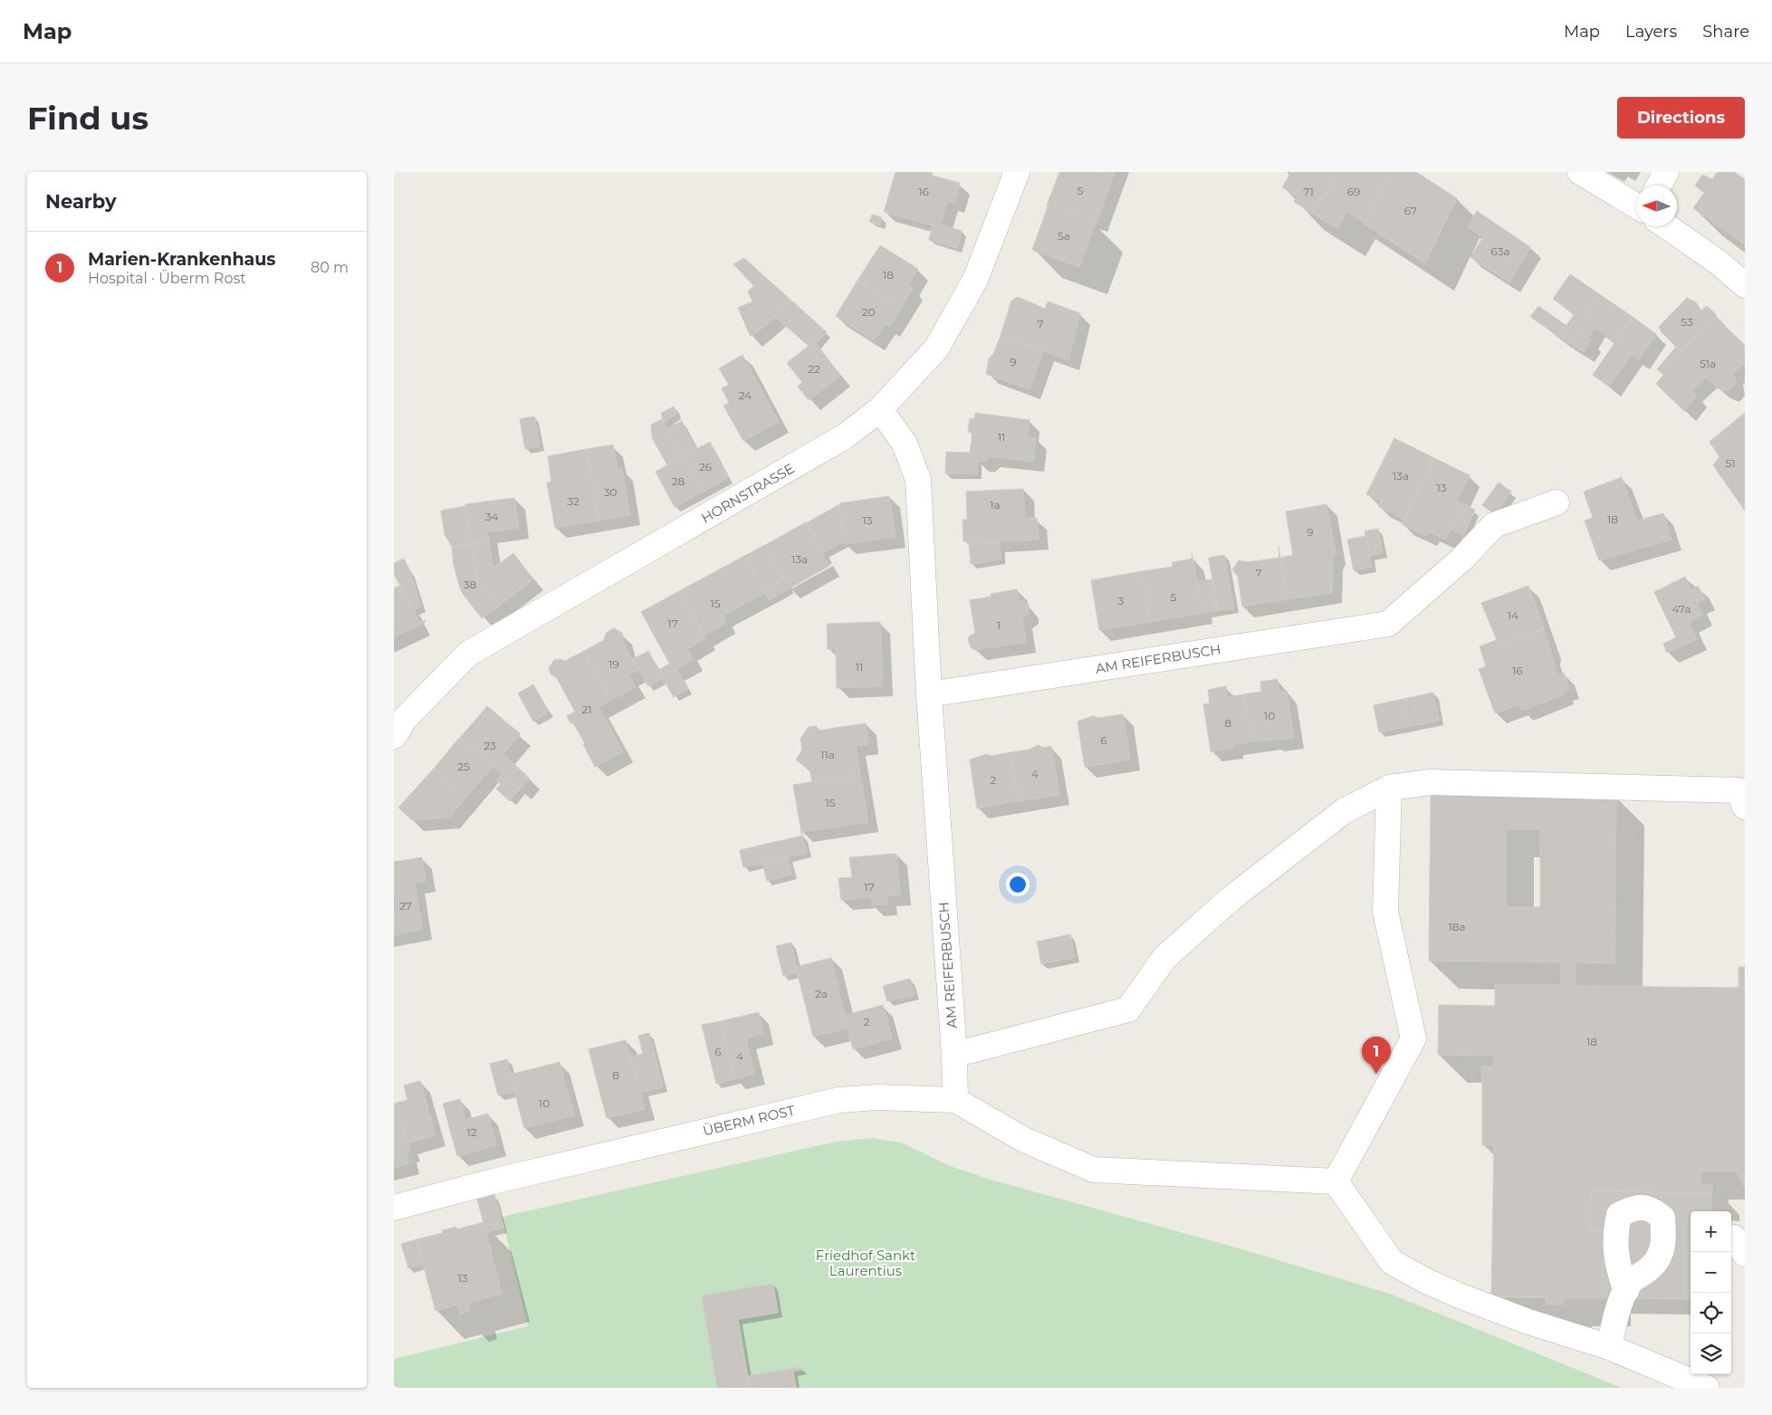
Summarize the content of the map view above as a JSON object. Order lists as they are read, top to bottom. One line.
{"streets":{"street":["HORNSTRASSE","AM REIFERBUSCH","ÜBERM ROST"]},"crossings":[["HORNSTRASSE","AM REIFERBUSCH"],["AM REIFERBUSCH","ÜBERM ROST"]],"parks":["Friedhof Sankt Laurentius"],"house_numbers":["5","16","71","69","67","5a","63a","18","20","53","7","9","51a","22","24","11","51","26","13a","28","13","30","32","1a","34","18","13","9","13a","7","38","5","3","15","47a","14","17","1","19","11","16","21","10","8","6","23","11a","25","4","2","15","17","27","18a","2a","2","18","6","4","8","10","12","13"],"north":"left","page":{"header":"Map","nav":["Map","Layers","Share"],"buttons":"Directions","title":"Find us","heading":"Nearby","list":[{"mark":"1","name":"Marien-Krankenhaus","note":"Hospital · Überm Rost","value":"80 m"}],"pins":"1","map_buttons":["+","−"]}}
